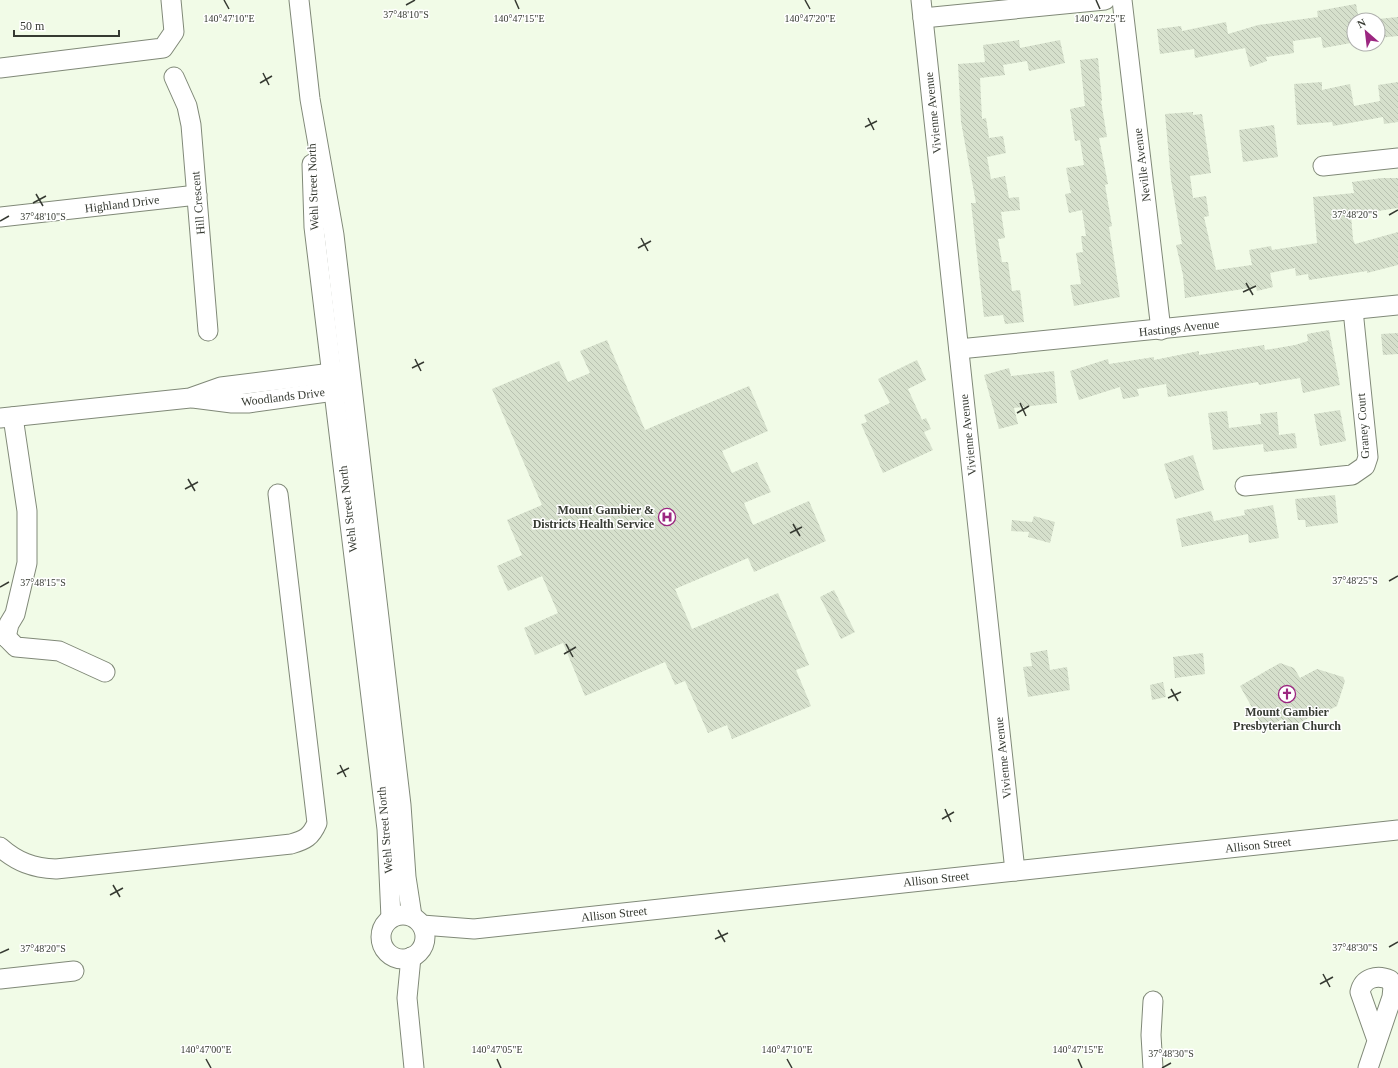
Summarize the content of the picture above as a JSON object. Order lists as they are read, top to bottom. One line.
{"streets":{"street":["Vivienne Avenue","Neville Avenue","Wehl Street North","Hill Crescent","Highland Drive","Hastings Avenue","Woodlands Drive","Graney Court","Allison Street"]},"crossings":[["Vivienne Avenue","Hastings Avenue"],["Vivienne Avenue","Allison Street"],["Neville Avenue","Hastings Avenue"],["Wehl Street North","Woodlands Drive"],["Wehl Street North","Allison Street"],["Hill Crescent","Highland Drive"],["Hastings Avenue","Graney Court"]],"places":{"hospital":["Mount Gambier & Districts Health Service"],"church":["Mount Gambier Presbyterian Church"]},"scale_bar":"50 m","north":"top left","coordinates":["37°48'10\"S","140°47'10\"E","140°47'15\"E","140°47'20\"E","140°47'25\"E","37°48'20\"S","37°48'25\"S","37°48'15\"S","37°48'30\"S","140°47'00\"E","140°47'05\"E"]}
